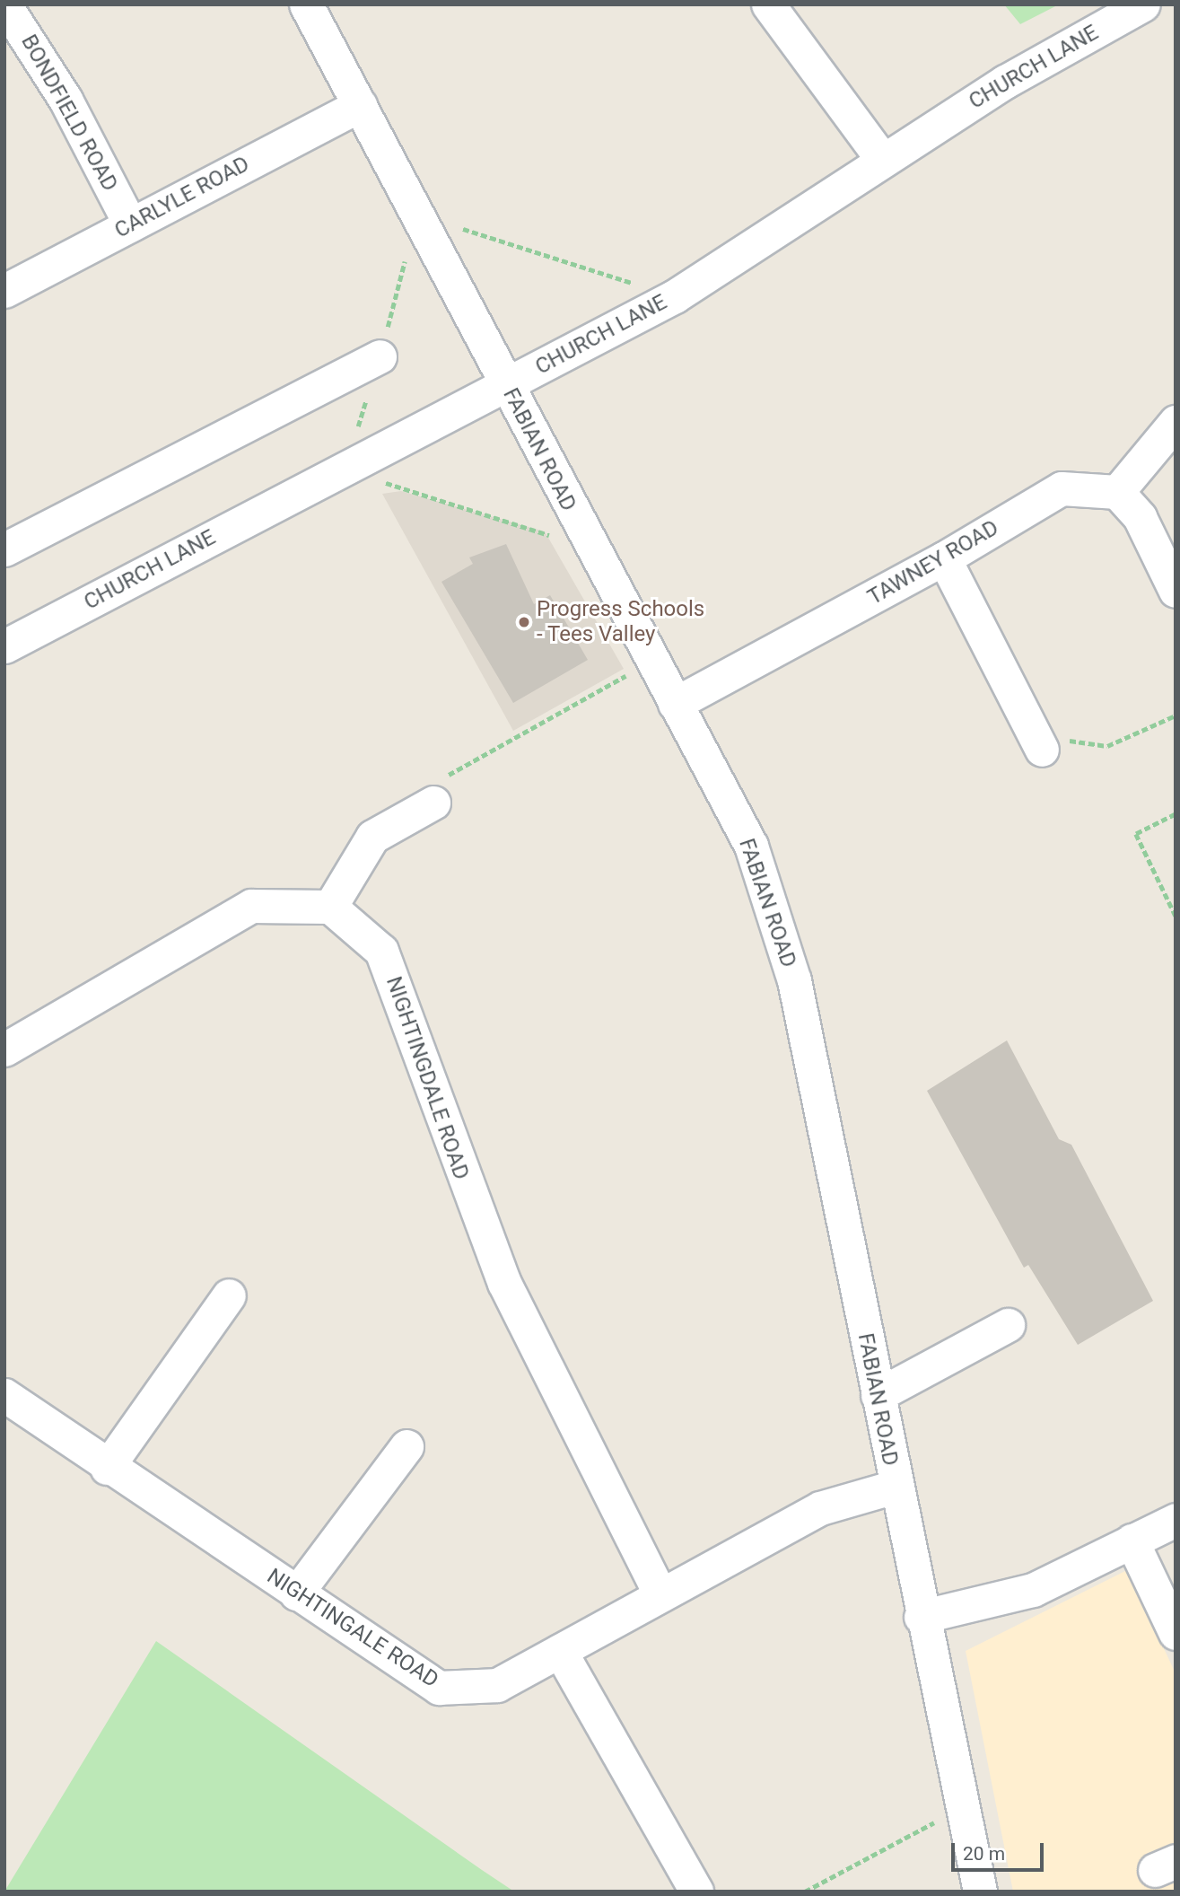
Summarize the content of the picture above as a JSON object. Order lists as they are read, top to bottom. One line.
{"streets":{"street":["CHURCH LANE","BONDFIELD ROAD","CARLYLE ROAD","FABIAN ROAD","TAWNEY ROAD","NIGHTINGDALE ROAD","NIGHTINGALE ROAD"]},"crossings":[["CHURCH LANE","FABIAN ROAD"],["BONDFIELD ROAD","CARLYLE ROAD"],["CARLYLE ROAD","FABIAN ROAD"],["FABIAN ROAD","TAWNEY ROAD"],["FABIAN ROAD","NIGHTINGALE ROAD"],["NIGHTINGDALE ROAD","NIGHTINGALE ROAD"]],"places":["Progress Schools - Tees Valley"],"scale_bar":"20 m"}
